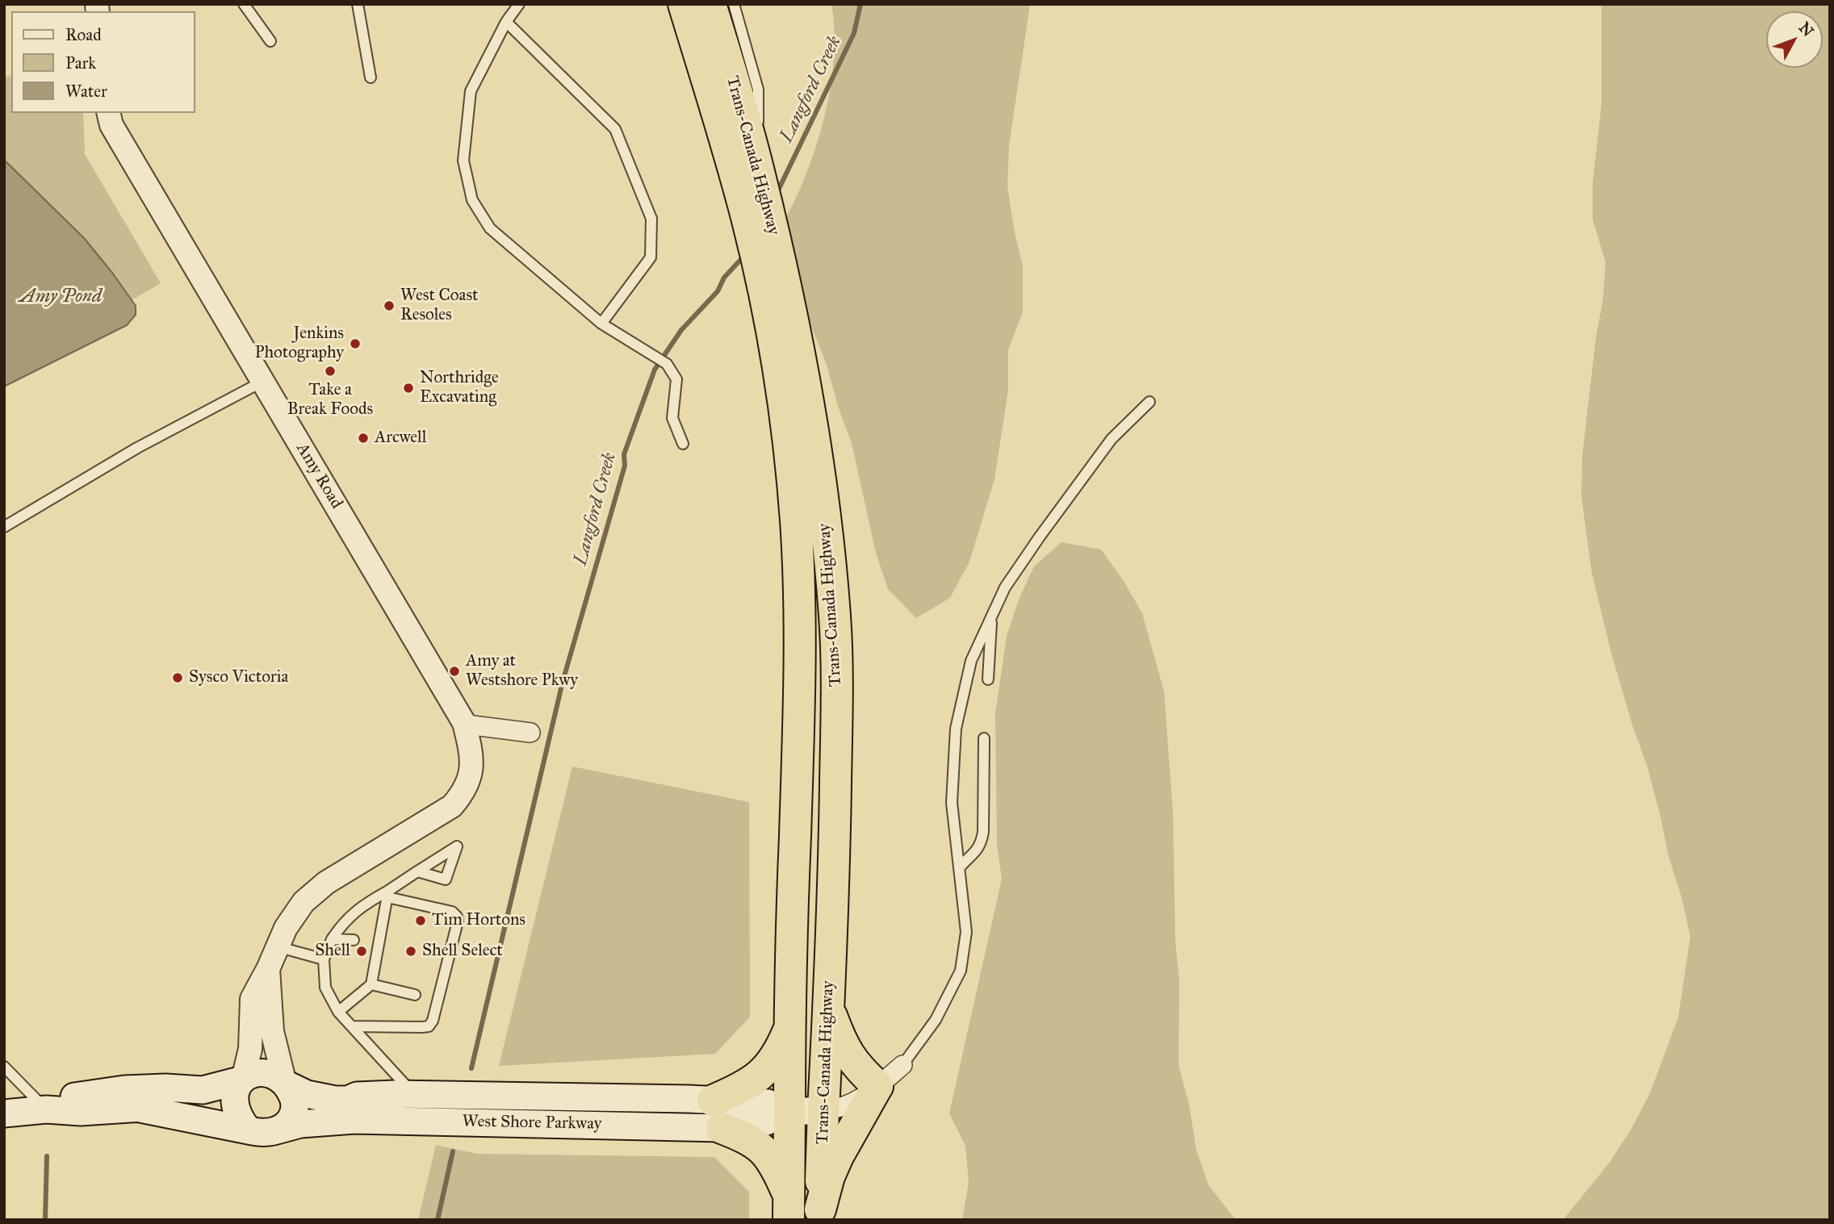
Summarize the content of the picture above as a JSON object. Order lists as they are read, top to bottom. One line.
{"streets":{"highway":["Trans-Canada Highway"],"main road":["West Shore Parkway"],"street":["Amy Road"]},"crossings":[["Trans-Canada Highway","West Shore Parkway"],["Amy Road","West Shore Parkway"]],"water":["Langford Creek","Amy Pond"],"places":["West Coast Resoles","Jenkins Photography","Take a Break Foods","Northridge Excavating","Arcwell","Amy at Westshore Pkwy","Sysco Victoria","Tim Hortons","Shell","Shell Select"],"legend":["Road","Park","Water"],"north":"top right"}
